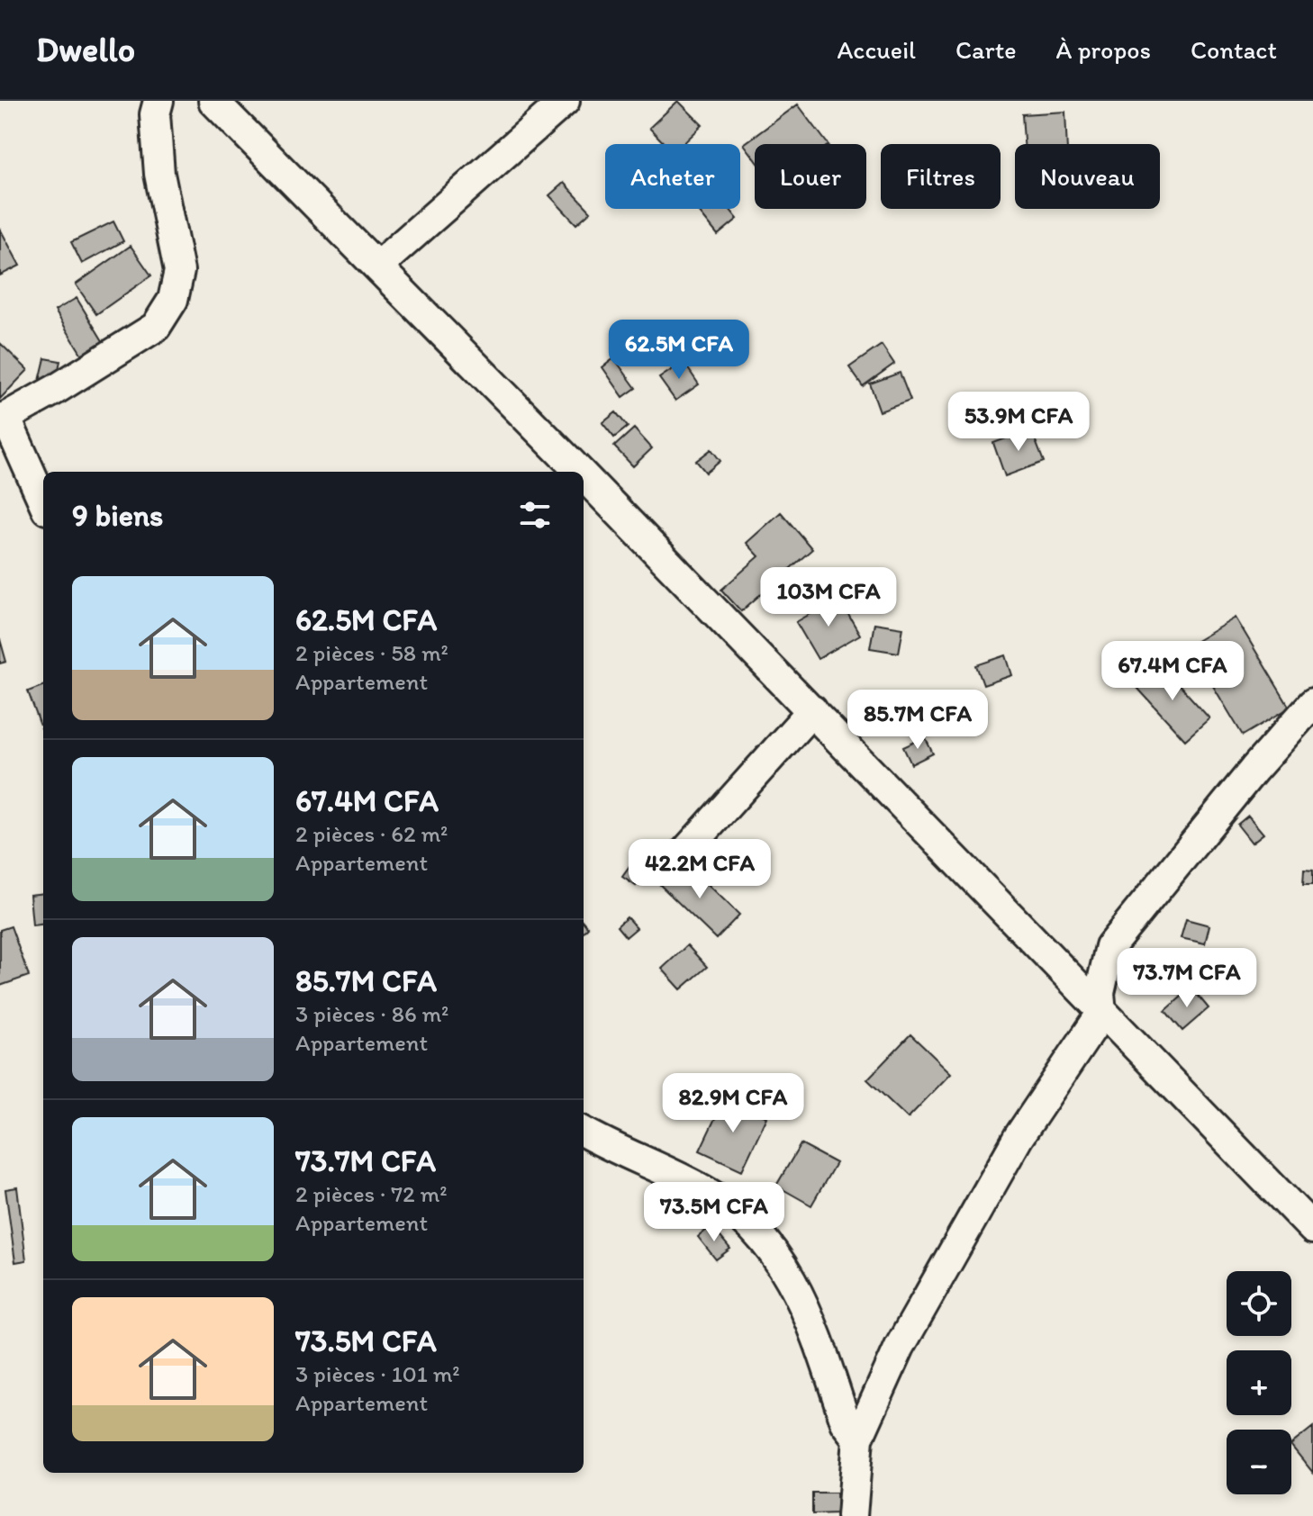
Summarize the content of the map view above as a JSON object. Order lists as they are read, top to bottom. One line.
{"page":{"header":"Dwello","nav":["Accueil","Carte","À propos","Contact"],"chip":["Acheter","Louer","Filtres","Nouveau"],"price":["62.5M CFA","53.9M CFA","103M CFA","67.4M CFA","85.7M CFA","42.2M CFA","73.7M CFA","82.9M CFA","73.5M CFA"],"heading":"9 biens","list":[{"name":"62.5M CFA","note":"2 pièces · 58 m² · Appartement"},{"name":"67.4M CFA","note":"2 pièces · 62 m² · Appartement"},{"name":"85.7M CFA","note":"3 pièces · 86 m² · Appartement"},{"name":"73.7M CFA","note":"2 pièces · 72 m² · Appartement"},{"name":"73.5M CFA","note":"3 pièces · 101 m² · Appartement"}],"map_buttons":["+","−"]}}
